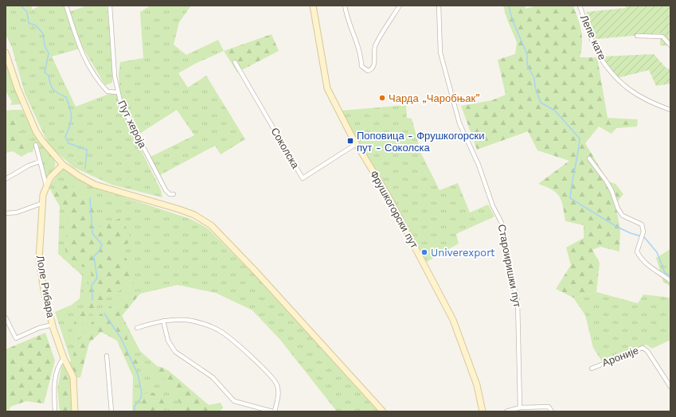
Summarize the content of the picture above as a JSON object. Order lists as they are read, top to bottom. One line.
{"streets":{"street":["Лепе кате","Пут хероја","Соколска","Фрушкогорски пут","Староиришки пут","Лоле Рибара","Ароније"]},"crossings":[["Соколска","Фрушкогорски пут"]],"places":{"other":["Чарда „Чаробњак”","Univerexport"],"transit":["Поповица - Фрушкогорски пут - Соколска"]}}
